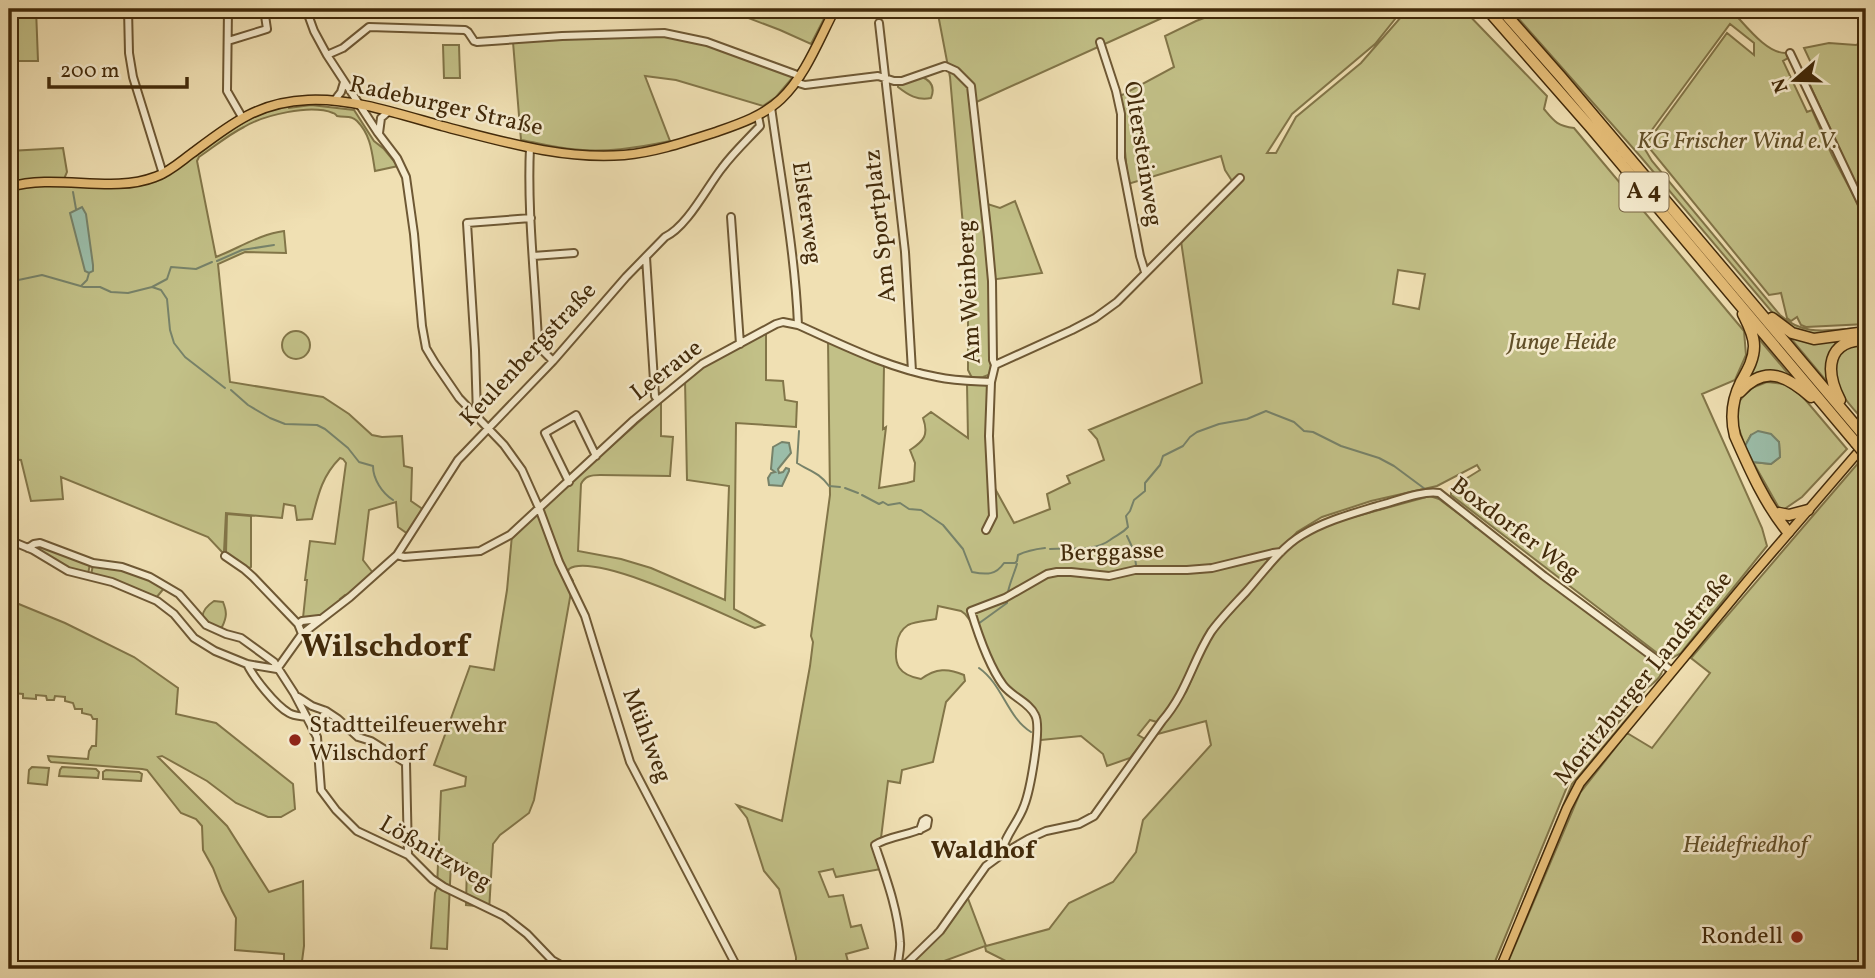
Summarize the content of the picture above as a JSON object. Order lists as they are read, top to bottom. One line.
{"streets":{"highway":["A 4"],"main road":["Radeburger Straße","Moritzburger Landstraße"],"street":["Oltersteinweg","Elsterweg","Am Sportplatz","Am Weinberg","Keulenbergstraße","Leeraue","Boxdorfer Weg","Berggasse","Mühlweg","Lößnitzweg"]},"crossings":[["Radeburger Straße","Elsterweg"],["Radeburger Straße","Keulenbergstraße"],["Radeburger Straße","Mühlweg"],["A 4","Moritzburger Landstraße"],["Elsterweg","Leeraue"],["Am Sportplatz","Am Weinberg"],["Keulenbergstraße","Leeraue"],["Keulenbergstraße","Mühlweg"],["Leeraue","Mühlweg"],["Boxdorfer Weg","Berggasse"],["Boxdorfer Weg","Moritzburger Landstraße"]],"districts":["Wilschdorf","Waldhof"],"parks":["KG Frischer Wind e.V.","Junge Heide","Heidefriedhof"],"places":["Stadtteilfeuerwehr Wilschdorf","Rondell"],"scale_bar":"200 m","north":"left"}
